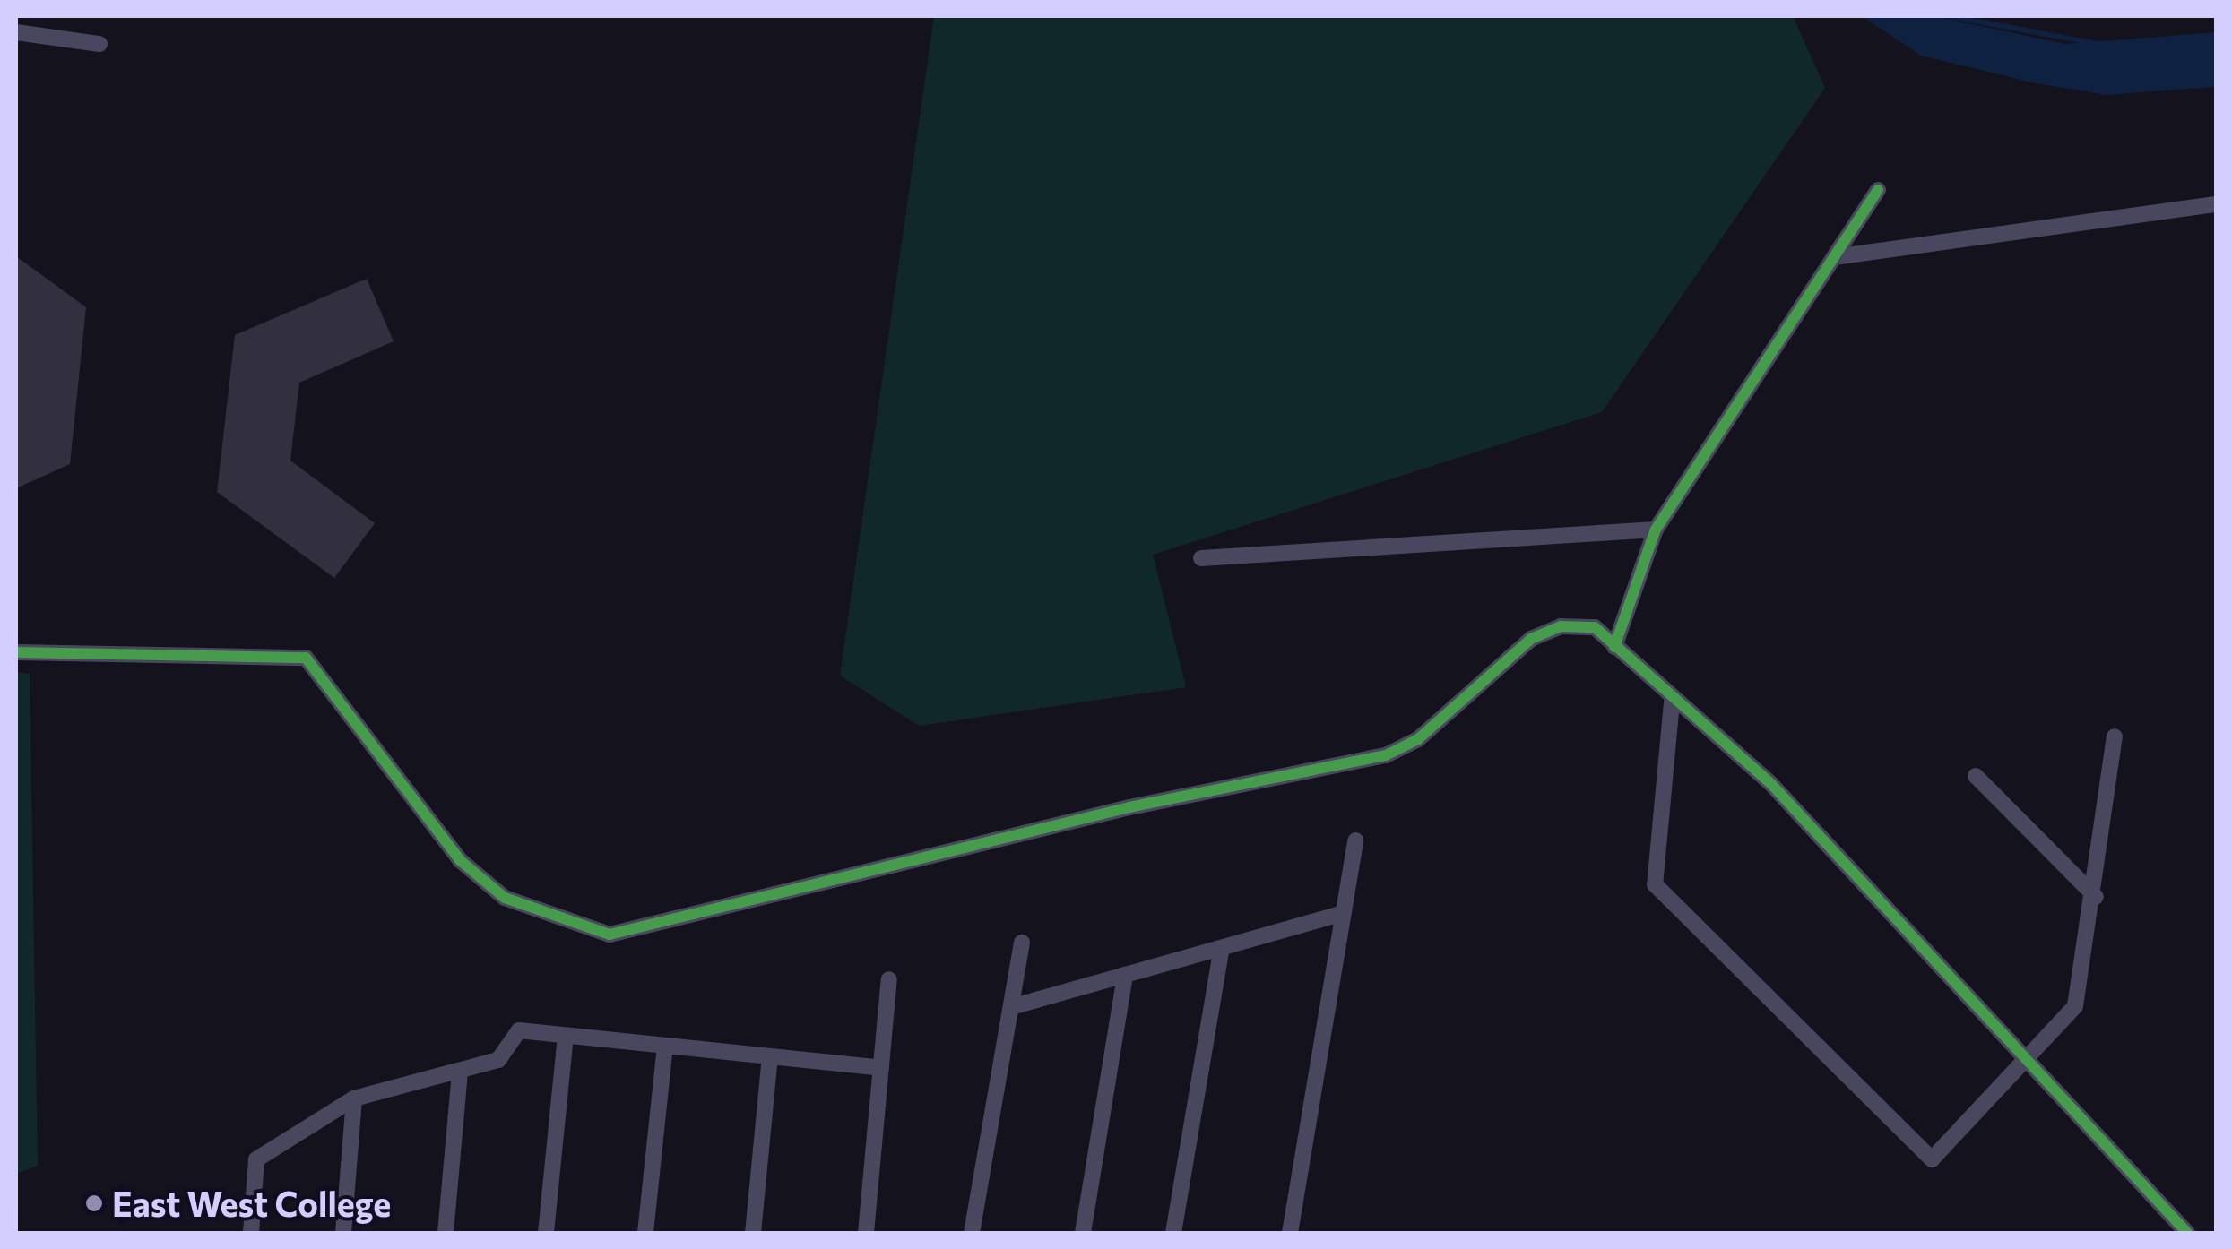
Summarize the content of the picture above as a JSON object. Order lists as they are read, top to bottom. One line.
{"places":["East West College"]}
